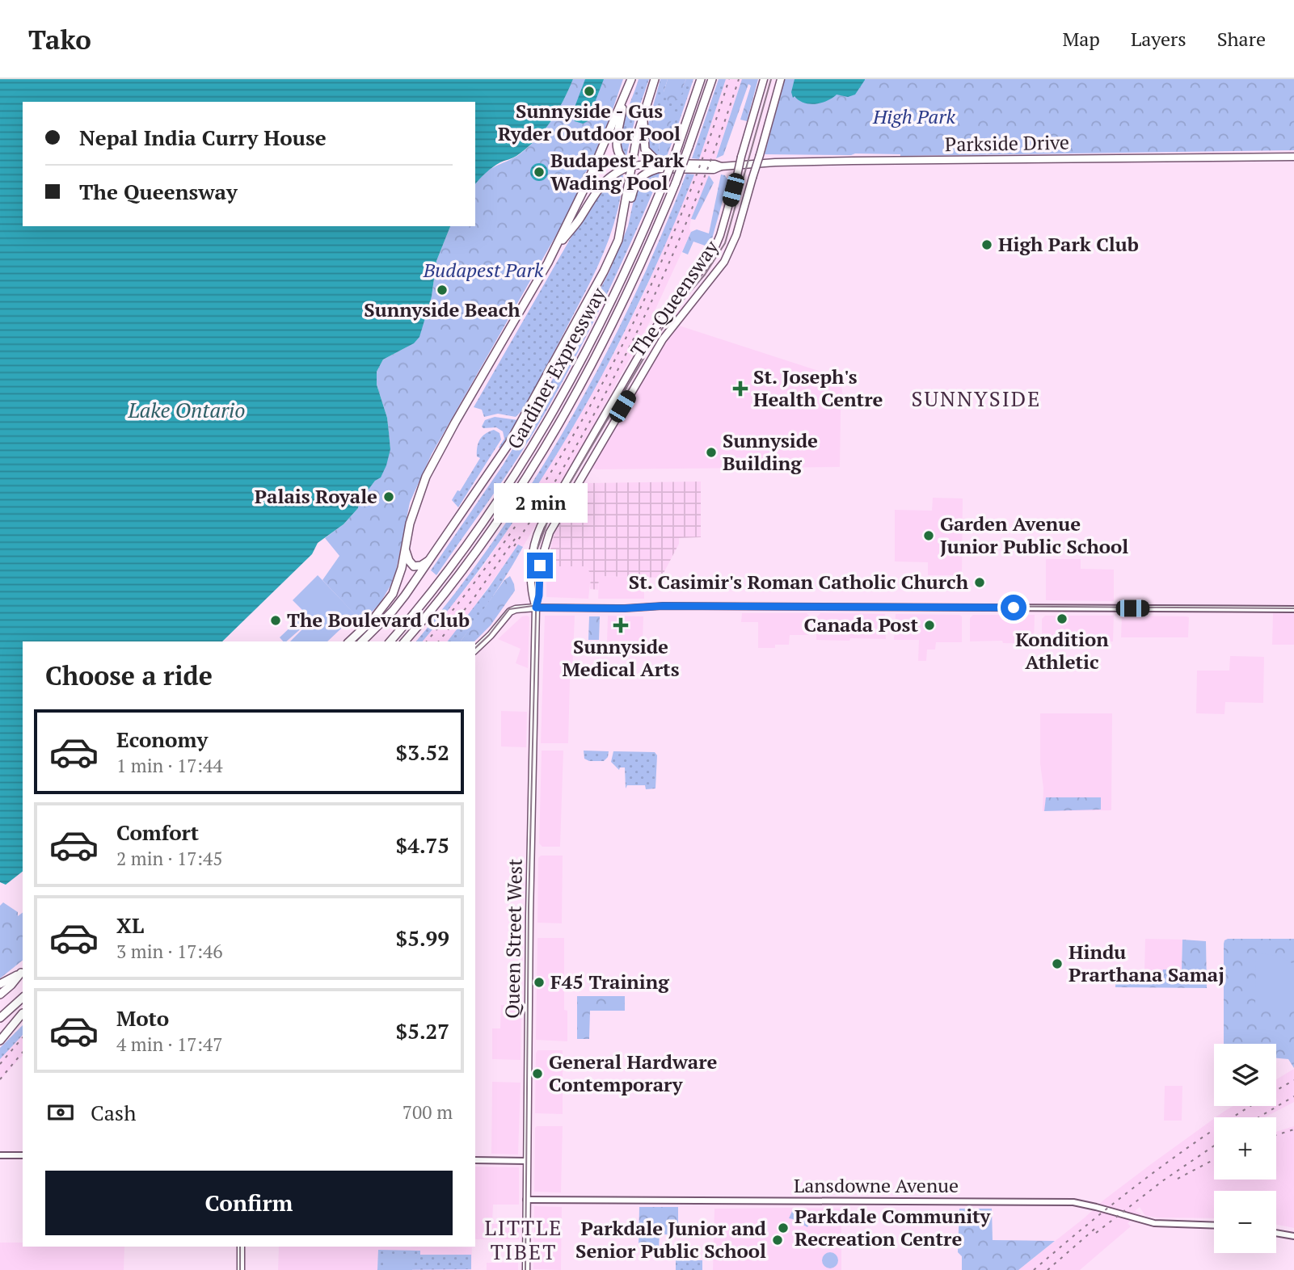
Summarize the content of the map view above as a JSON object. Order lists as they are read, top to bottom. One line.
{"streets":{"highway":["Gardiner Expressway"],"main road":["Parkside Drive","The Queensway","Queen Street West"],"street":["Lansdowne Avenue"]},"crossings":[["The Queensway","Queen Street West"],["Queen Street West","Lansdowne Avenue"]],"districts":["SUNNYSIDE","LITTLE TIBET"],"water":["Lake Ontario"],"parks":["High Park","Budapest Park"],"places":{"other":["Sunnyside - Gus Ryder Outdoor Pool","Budapest Park Wading Pool","High Park Club","Sunnyside Beach","Sunnyside Building","Palais Royale","Garden Avenue Junior Public School","St. Casimir's Roman Catholic Church","Kondition Athletic","The Boulevard Club","Canada Post","Hindu Prarthana Samaj","F45 Training","General Hardware Contemporary","Parkdale Community Recreation Centre","Parkdale Junior and Senior Public School"],"health":["St. Joseph's Health Centre","Sunnyside Medical Arts"]},"page":{"header":"Tako","nav":["Map","Layers","Share"],"banner":["Nepal India Curry House","The Queensway"],"bubble":"2 min","heading":"Choose a ride","list":[{"name":"Economy","note":"1 min · 17:44","value":"$3.52"},{"name":"Comfort","note":"2 min · 17:45","value":"$4.75"},{"name":"XL","note":"3 min · 17:46","value":"$5.99"},{"name":"Moto","note":"4 min · 17:47","value":"$5.27"}],"map_buttons":["+","−"],"pay":["Cash","700 m"],"buttons":"Confirm"}}
